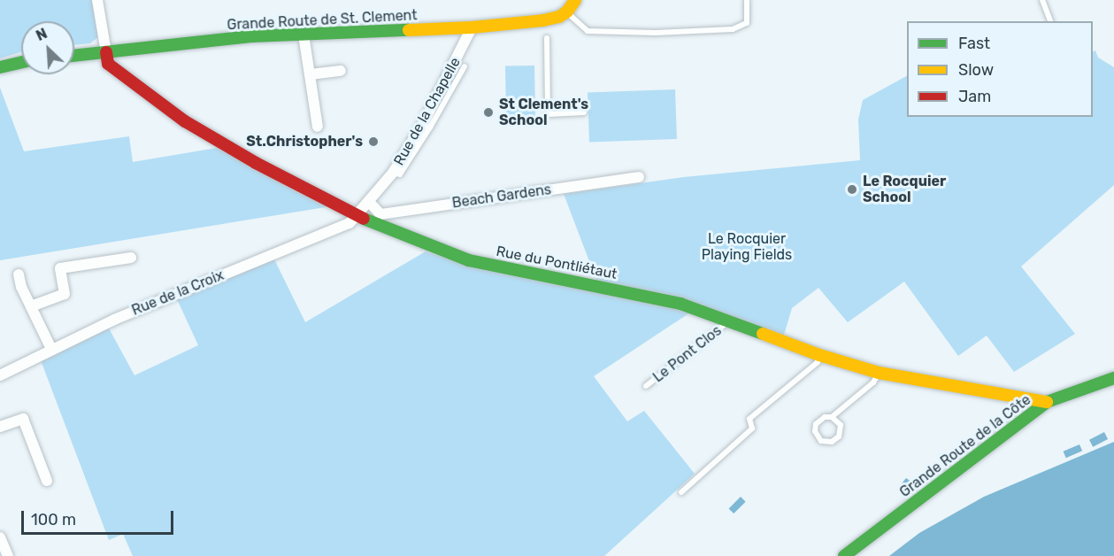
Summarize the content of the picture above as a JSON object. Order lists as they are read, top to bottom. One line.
{"streets":{"main road":["Grande Route de St. Clement","Rue du Pontliétaut","Grande Route de la Côte"],"street":["Rue de la Chapelle","Beach Gardens","Rue de la Croix"],"lane":["Le Pont Clos"]},"crossings":[["Grande Route de St. Clement","Rue de la Chapelle"],["Grande Route de St. Clement","Rue du Pontliétaut"],["Rue de la Chapelle","Beach Gardens"],["Rue de la Chapelle","Rue du Pontliétaut"],["Rue de la Chapelle","Rue de la Croix"],["Rue du Pontliétaut","Rue de la Croix"],["Rue du Pontliétaut","Le Pont Clos"],["Rue du Pontliétaut","Grande Route de la Côte"]],"parks":["Le Rocquier Playing Fields"],"places":["St Clement's School","St.Christopher's","Le Rocquier School"],"legend":["Fast","Slow","Jam"],"scale_bar":"100 m","north":"top left"}
